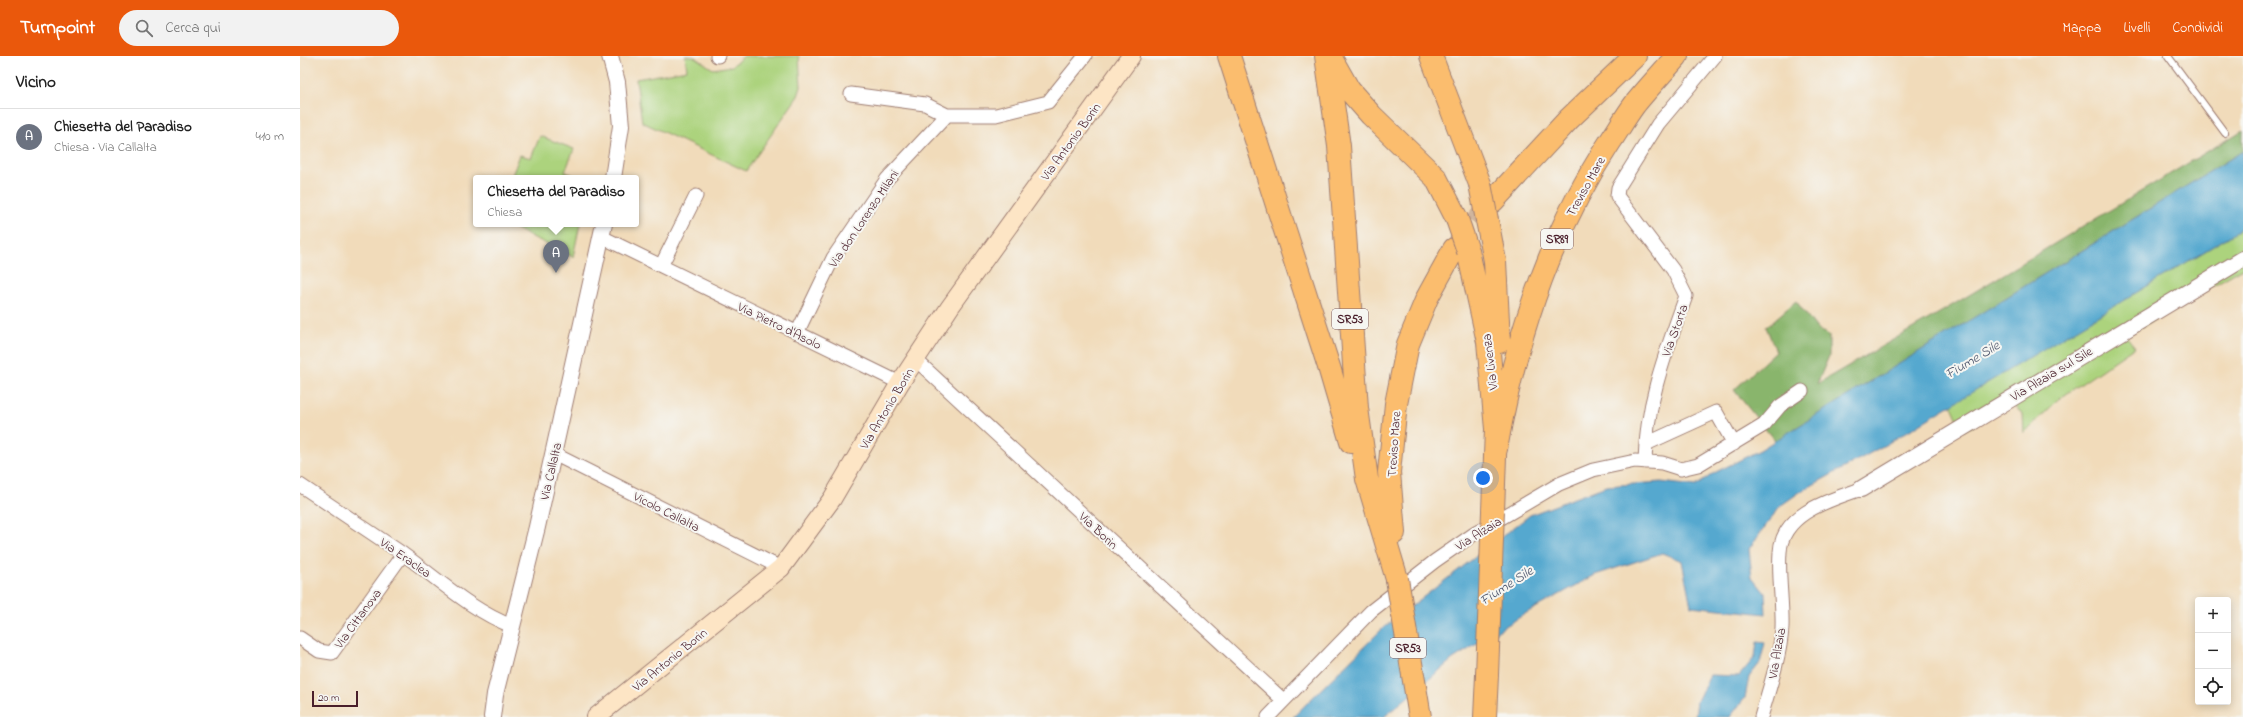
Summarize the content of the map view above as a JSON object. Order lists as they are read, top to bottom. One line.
{"streets":{"highway":["Treviso Mare","SR89","SR53","Via Livenza"],"main road":["Via Antonio Borin"],"street":["Via don Lorenzo Milani","Via Pietro d'Asolo","Via Storta","Via Alzaia sul Sile","Via Callalta","Vicolo Callalta","Via Borin","Via Alzaia","Via Eraclea","Via Cittanova"]},"crossings":[["Via Antonio Borin","Via Pietro d'Asolo"],["Via Antonio Borin","Vicolo Callalta"],["Via Antonio Borin","Via Borin"],["Treviso Mare","SR53"],["Treviso Mare","Via Livenza"],["Via don Lorenzo Milani","Via Pietro d'Asolo"],["Via Pietro d'Asolo","Via Callalta"],["Via Storta","Via Alzaia"],["Via Alzaia sul Sile","Via Alzaia"],["Via Callalta","Vicolo Callalta"],["Via Callalta","Via Eraclea"],["Via Borin","Via Alzaia"],["Via Eraclea","Via Cittanova"]],"water":["Fiume Sile"],"scale_bar":"20 m","page":{"header":"Turnpoint","search":"Cerca qui","nav":["Mappa","Livelli","Condividi"],"heading":"Vicino","list":[{"mark":"A","name":"Chiesetta del Paradiso","note":"Chiesa · Via Callalta","value":"410 m"}],"popup":["Chiesetta del Paradiso","Chiesa"],"pins":"A","map_buttons":["+","−"],"scale":"20 m"}}
